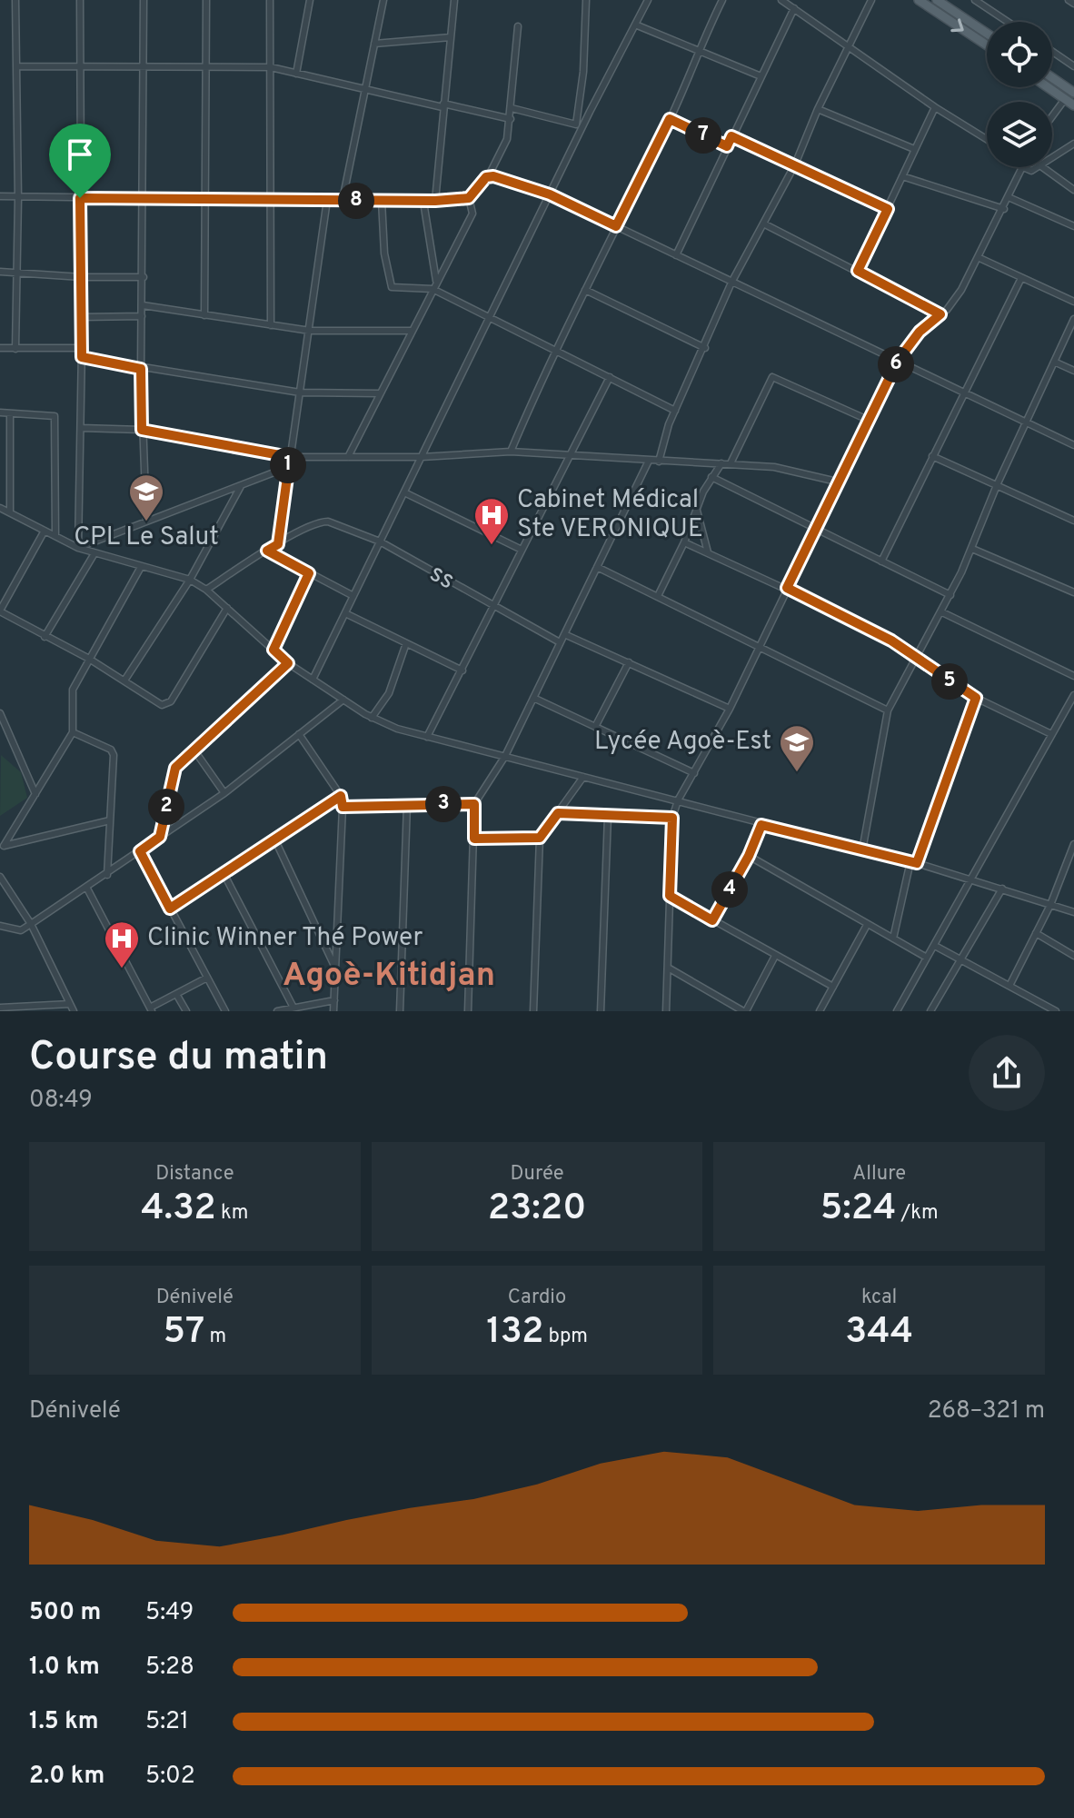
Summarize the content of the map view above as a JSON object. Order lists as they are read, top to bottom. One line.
{"streets":{"street":["ss"]},"districts":["Agoè-Kitidjan"],"places":{"school or university":["CPL Le Salut","Lycée Agoè-Est"],"hospital":["Cabinet Médical Ste VERONIQUE","Clinic Winner Thé Power"]},"page":{"pins":["7","8","6","1","5","3","2","4"],"heading":["Course du matin","08:49"],"stats":[["Distance","4.32 km"],["Durée","23:20"],["Allure","5:24 /km"],["Dénivelé","57 m"],["Cardio","132 bpm"],["kcal","344"]],"chart":["Dénivelé","268–321 m"],"list":[{"name":"500 m","note":"5:49"},{"name":"1.0 km","note":"5:28"},{"name":"1.5 km","note":"5:21"},{"name":"2.0 km","note":"5:02"}]}}
